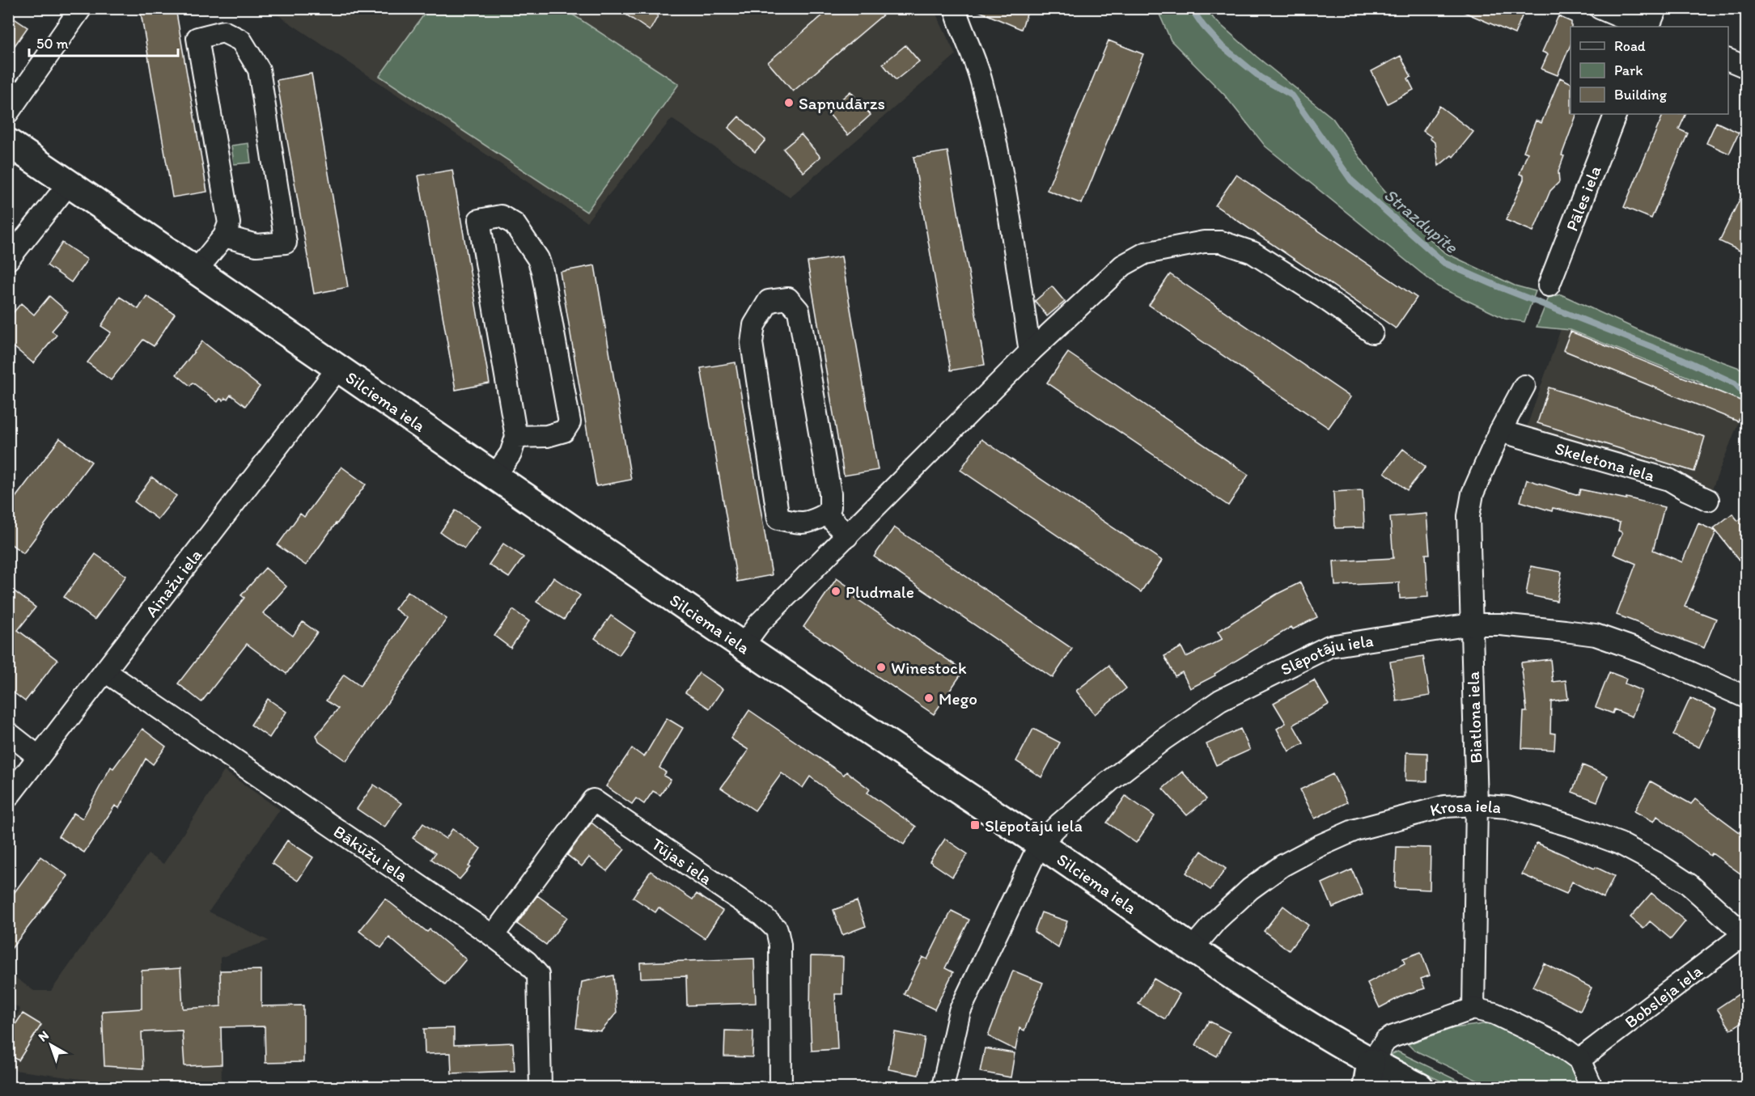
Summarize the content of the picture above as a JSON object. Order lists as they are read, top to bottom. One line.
{"streets":{"street":["Pāles iela","Silciema iela","Skeletona iela","Ainažu iela","Slēpotāju iela","Biatlona iela","Krosa iela","Bākūžu iela","Tūjas iela","Bobsleja iela"]},"crossings":[["Silciema iela","Ainažu iela"],["Silciema iela","Slēpotāju iela"],["Silciema iela","Krosa iela"],["Skeletona iela","Biatlona iela"],["Ainažu iela","Bākūžu iela"],["Slēpotāju iela","Biatlona iela"],["Biatlona iela","Krosa iela"],["Krosa iela","Bobsleja iela"],["Bākūžu iela","Tūjas iela"]],"water":["Strazdupīte"],"places":{"other":["Sapņudārzs","Pludmale","Winestock","Mego"],"transit":["Slēpotāju iela"]},"legend":["Road","Park","Building"],"scale_bar":"50 m","north":"top left"}
